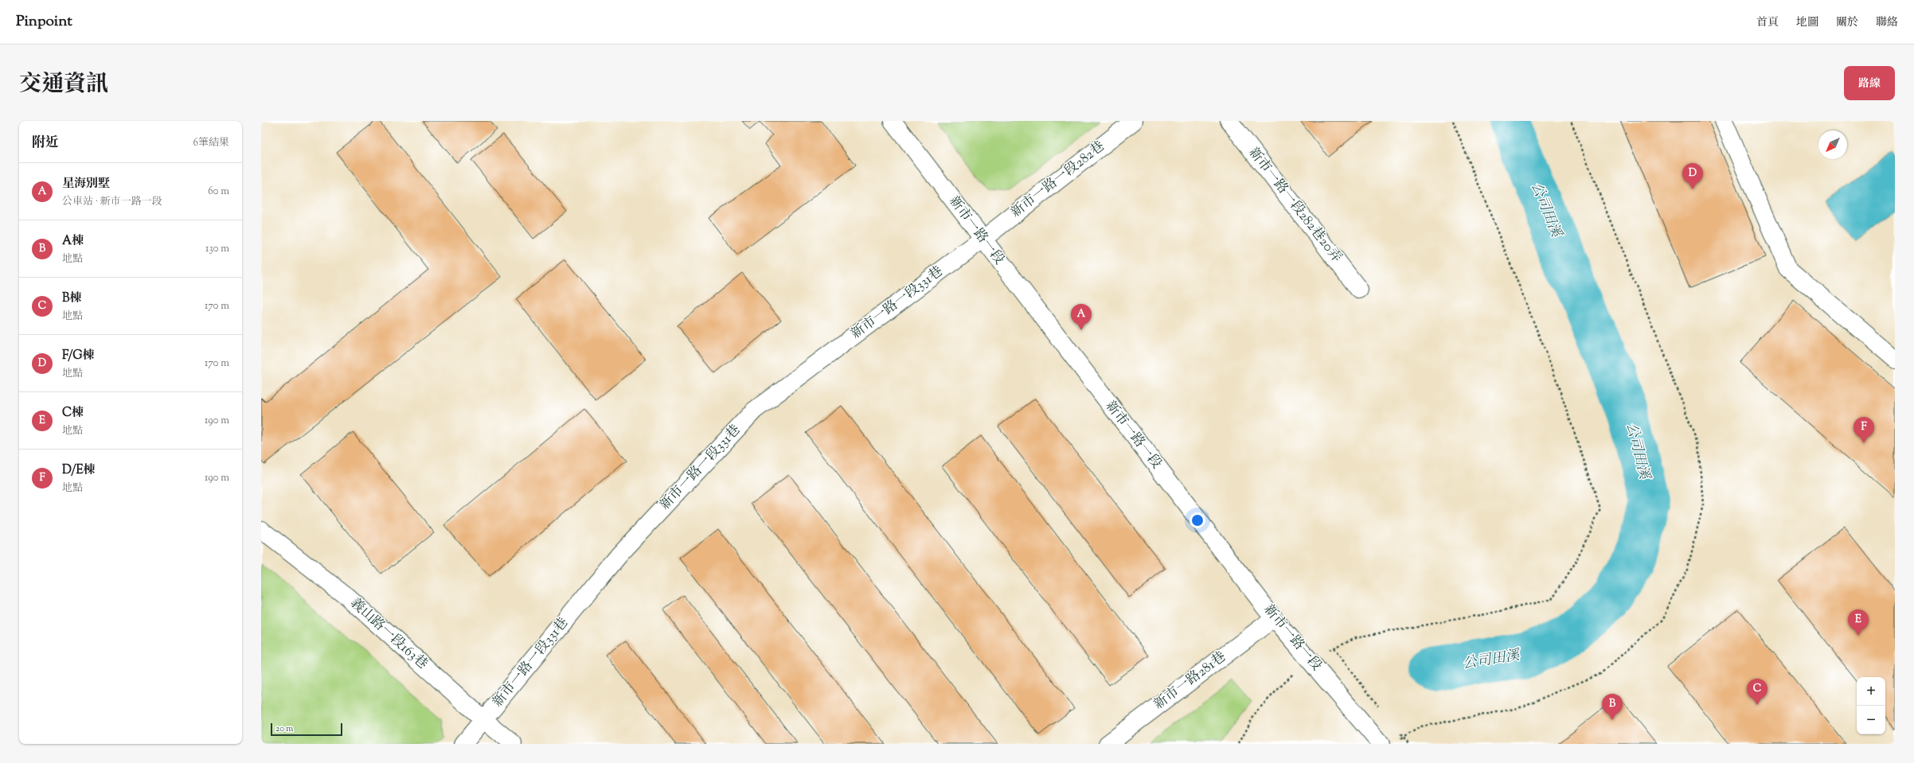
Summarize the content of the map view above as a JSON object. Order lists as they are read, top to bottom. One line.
{"streets":{"street":["新市一路一段282巷","新市一路一段282巷20弄","新市一路一段","新市一路一段331巷","義山路一段163巷","新市一路281巷"]},"crossings":[["新市一路一段282巷","新市一路一段"],["新市一路一段282巷","新市一路一段331巷"],["新市一路一段","新市一路一段331巷"],["新市一路一段","新市一路281巷"],["新市一路一段331巷","義山路一段163巷"]],"water":["公司田溪"],"scale_bar":"20 m","north":"bottom left","page":{"header":"Pinpoint","nav":["首頁","地圖","關於","聯絡"],"title":"交通資訊","buttons":"路線","heading":["附近","6筆結果"],"list":[{"mark":"A","name":"星海別墅","note":"公車站 · 新市一路一段","value":"60 m"},{"mark":"B","name":"A棟","note":"地點","value":"130 m"},{"mark":"C","name":"B棟","note":"地點","value":"170 m"},{"mark":"D","name":"F/G棟","note":"地點","value":"170 m"},{"mark":"E","name":"C棟","note":"地點","value":"190 m"},{"mark":"F","name":"D/E棟","note":"地點","value":"190 m"}],"pins":["D","A","F","E","C","B"],"map_buttons":["+","−"],"scale":"20 m"}}
